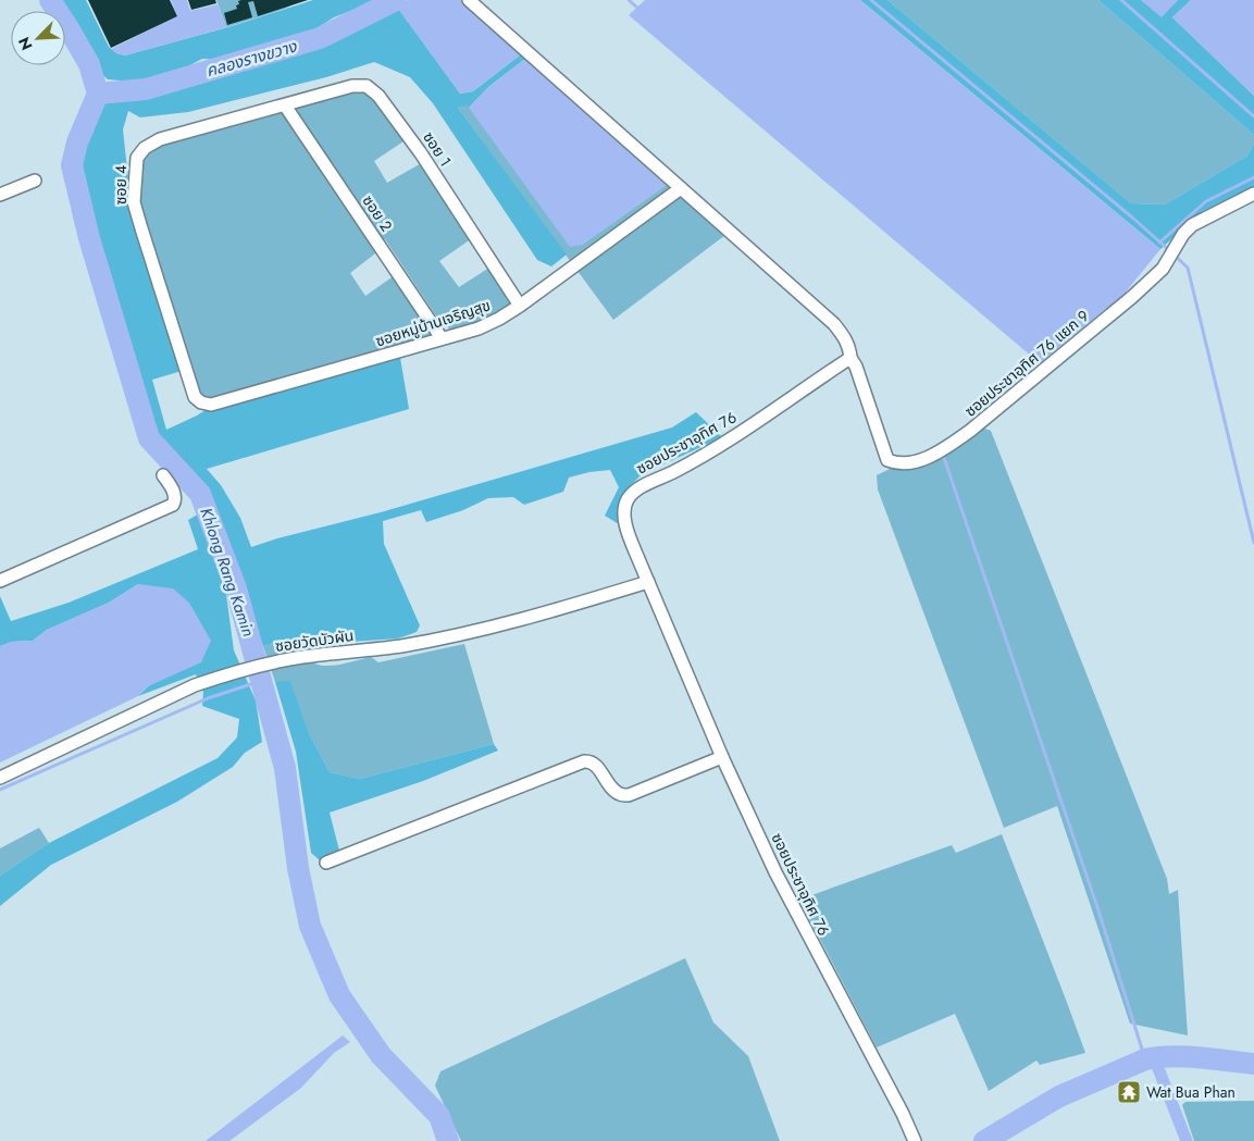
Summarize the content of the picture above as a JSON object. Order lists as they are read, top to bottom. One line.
{"streets":{"street":["ซอย 1","ซอย 4","ซอย 2","ซอยหมู่บ้านเจริญสุข","ซอยประชาอุทิศ 76 แยก 9","ซอยประชาอุทิศ 76","ซอยวัดบัวผัน"]},"crossings":[["ซอย 1","ซอย 4"],["ซอย 1","ซอย 2"],["ซอย 1","ซอยหมู่บ้านเจริญสุข"],["ซอย 4","ซอย 2"],["ซอย 4","ซอยหมู่บ้านเจริญสุข"],["ซอย 2","ซอยหมู่บ้านเจริญสุข"],["ซอยประชาอุทิศ 76 แยก 9","ซอยประชาอุทิศ 76"],["ซอยประชาอุทิศ 76","ซอยวัดบัวผัน"]],"water":["คลองรางขวาง","Khlong Rang Kamin"],"places":{"temple":["Wat Bua Phan"]},"north":"bottom left"}
